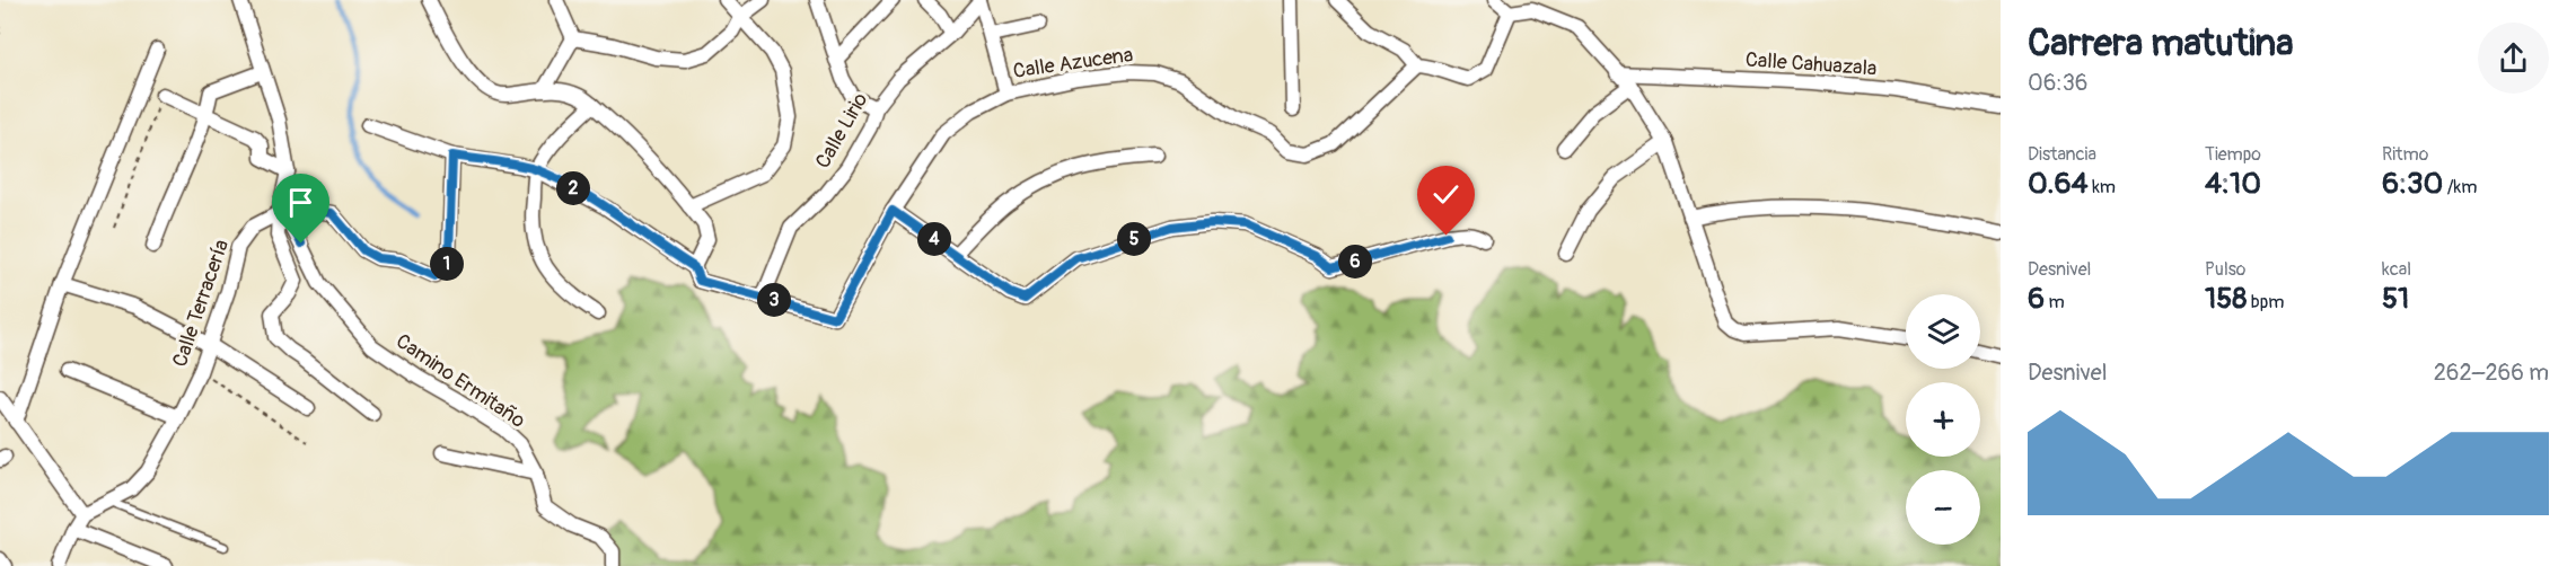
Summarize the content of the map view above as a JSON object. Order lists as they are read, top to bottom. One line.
{"streets":{"street":["Calle Azucena","Calle Cahuazala","Calle Lirio","Calle Terracería","Camino Ermitaño"]},"crossings":[["Calle Azucena","Calle Lirio"],["Calle Terracería","Camino Ermitaño"]],"page":{"heading":["Carrera matutina","06:36"],"stats":[["Distancia","0.64 km"],["Tiempo","4:10"],["Ritmo","6:30 /km"],["Desnivel","6 m"],["Pulso","158 bpm"],["kcal","51"]],"pins":["2","4","5","6","1","3"],"map_buttons":["+","−"],"chart":["Desnivel","262–266 m"]}}
